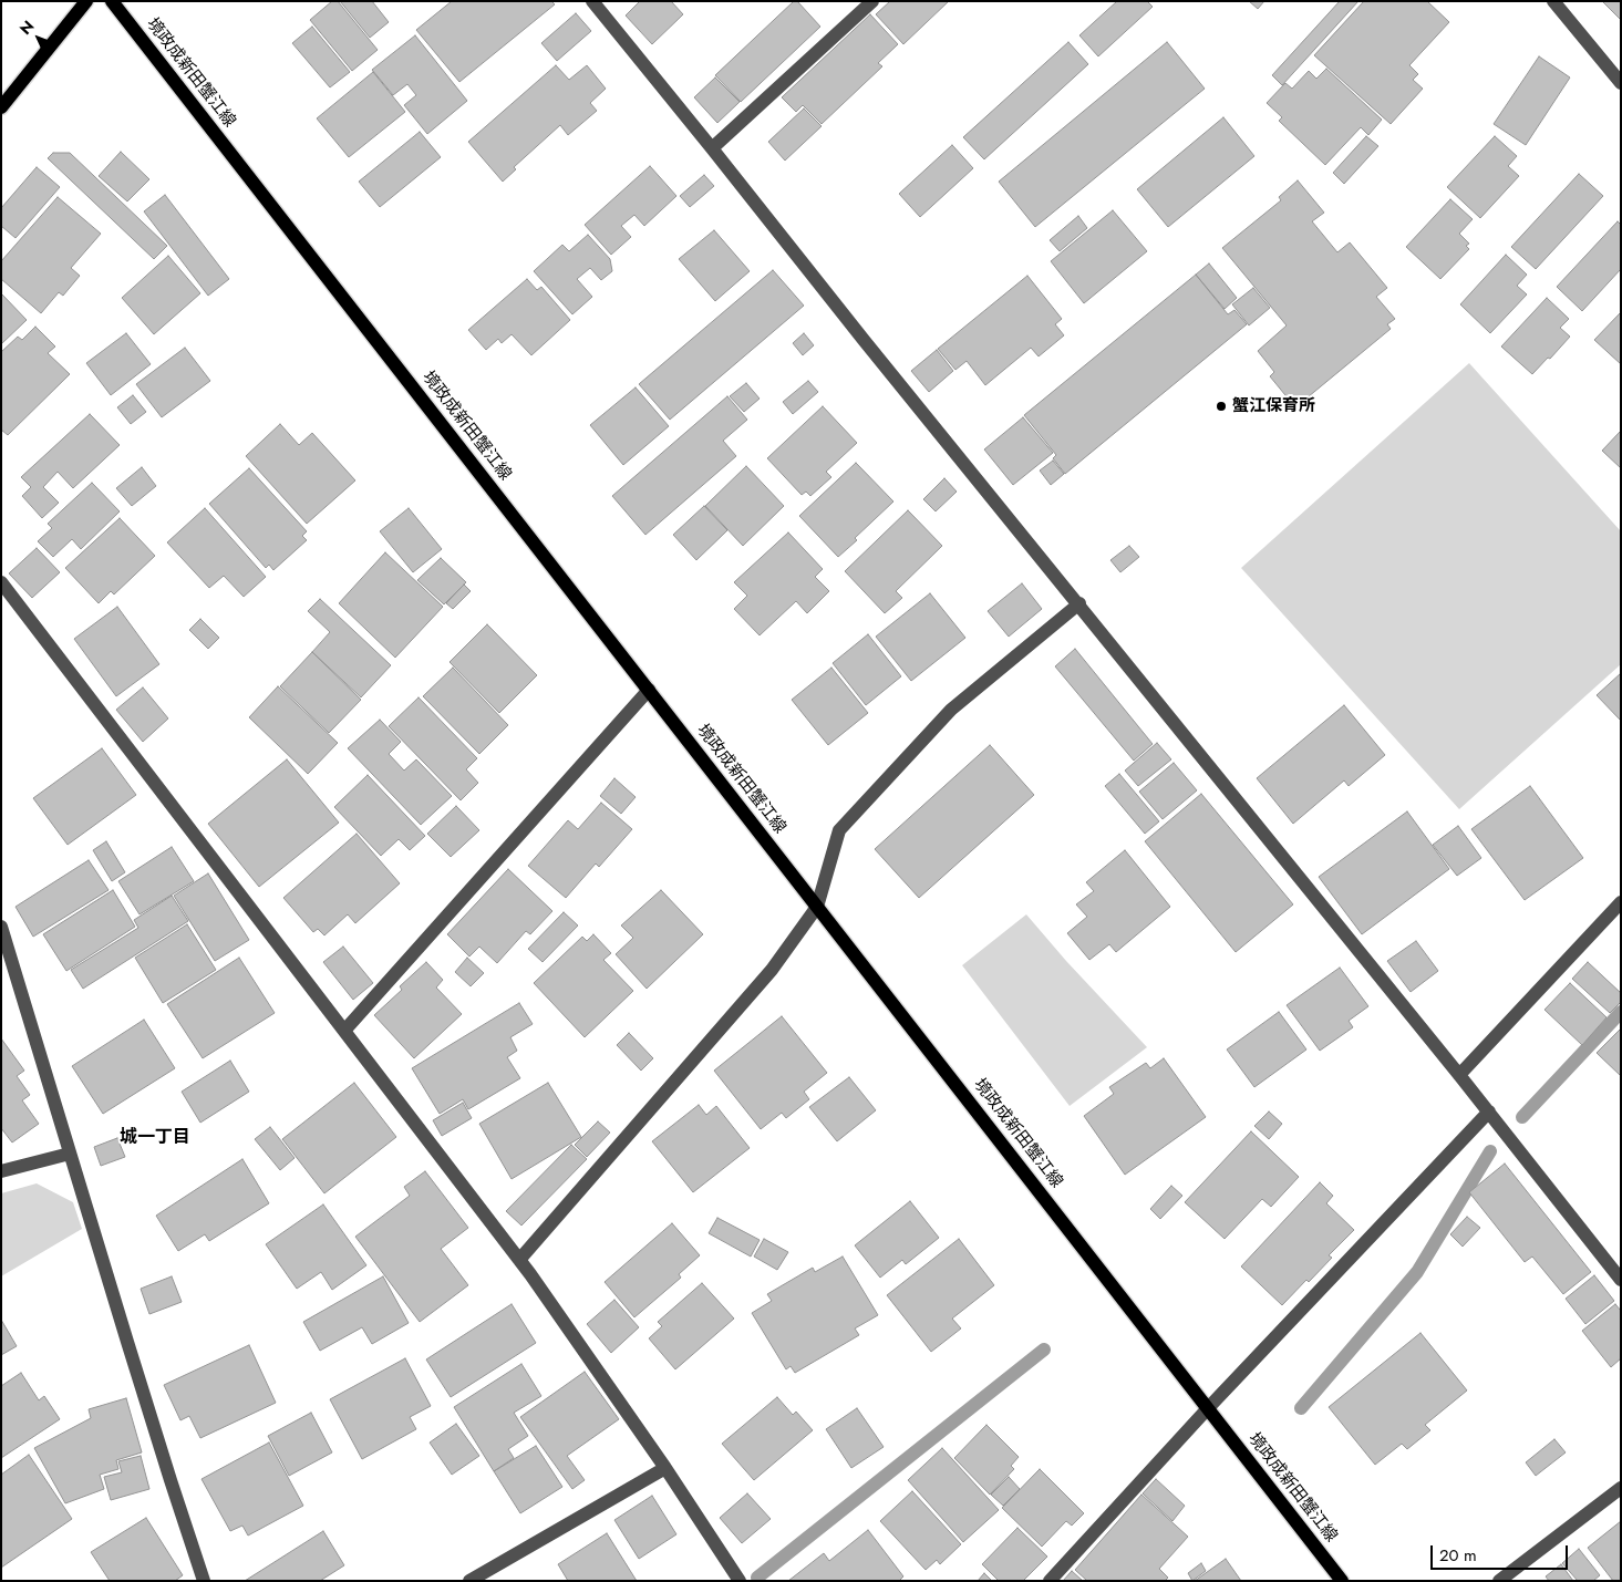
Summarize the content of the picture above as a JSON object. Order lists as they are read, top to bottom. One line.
{"streets":{"main road":["境政成新田蟹江線"]},"districts":["城一丁目"],"places":["蟹江保育所"],"scale_bar":"20 m","north":"top left"}
